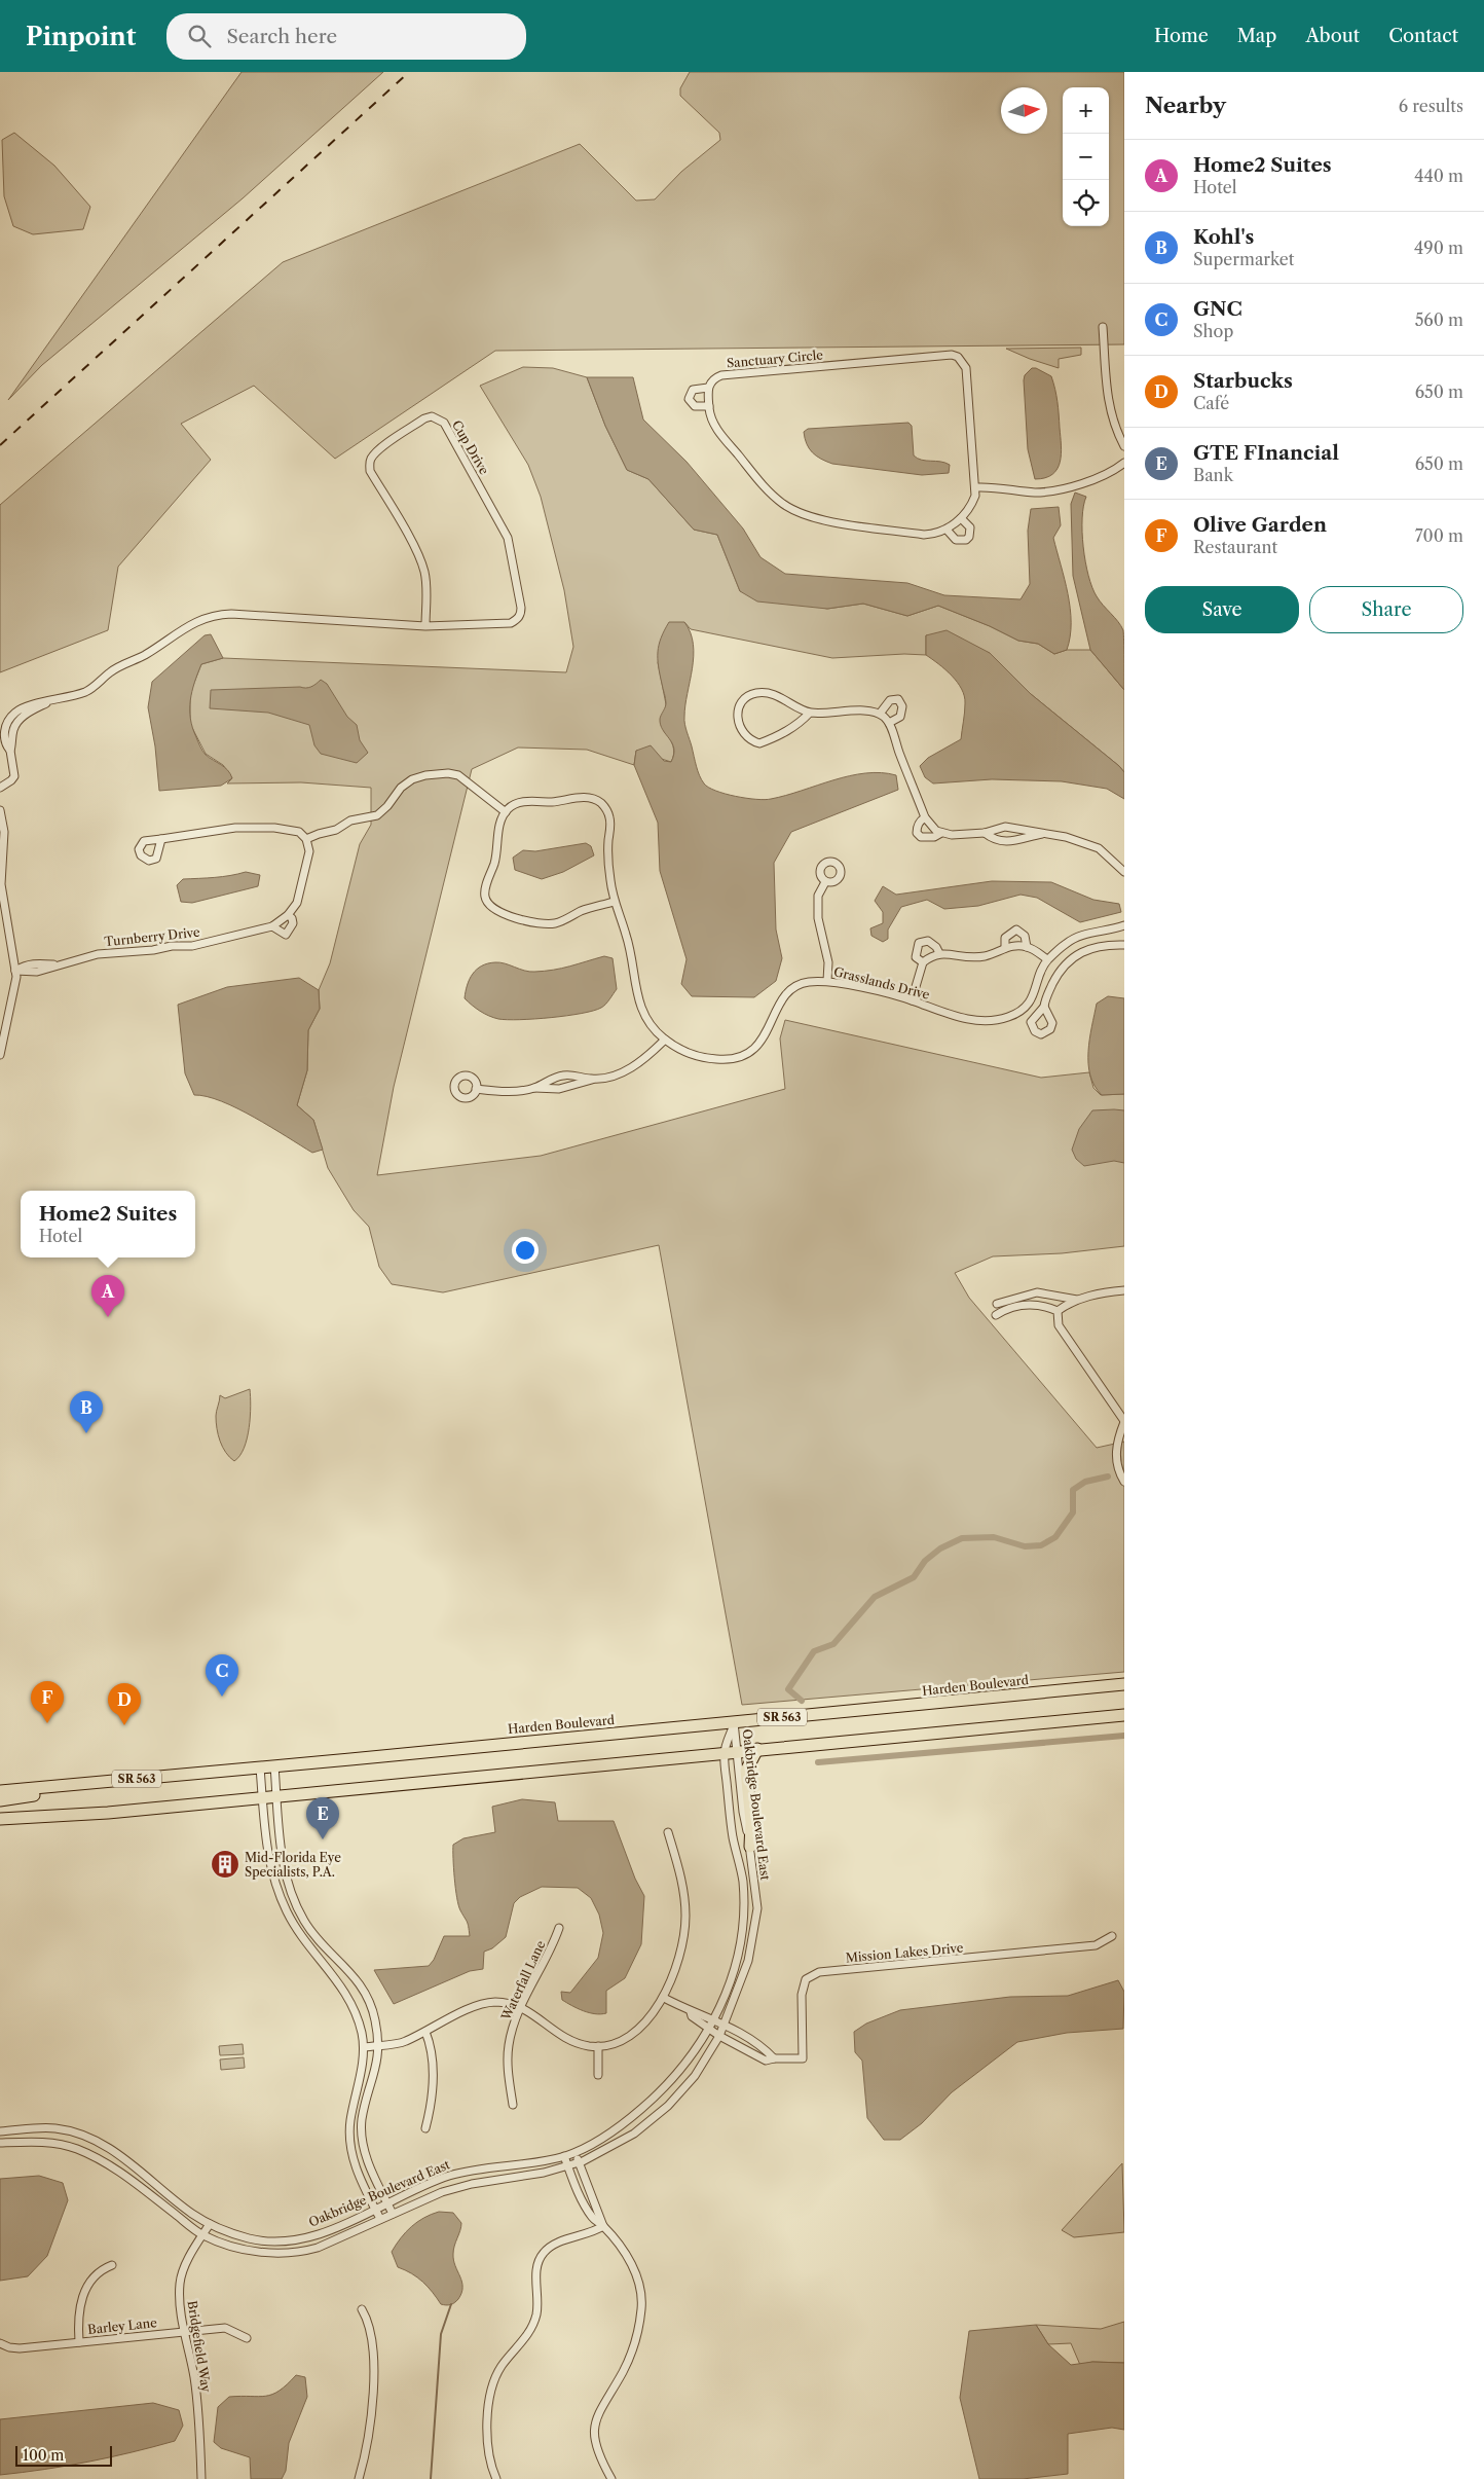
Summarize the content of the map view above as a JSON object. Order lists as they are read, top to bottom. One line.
{"streets":{"main road":["Harden Boulevard","SR 563"],"street":["Sanctuary Circle","Cup Drive","Turnberry Drive","Grasslands Drive","Oakbridge Boulevard East","Mission Lakes Drive","Waterfall Lane","Barley Lane","Bridgefield Way"]},"crossings":[["Harden Boulevard","Oakbridge Boulevard East"],["SR 563","Oakbridge Boulevard East"],["Oakbridge Boulevard East","Mission Lakes Drive"],["Oakbridge Boulevard East","Bridgefield Way"],["Barley Lane","Bridgefield Way"]],"places":{"building":["Mid-Florida Eye Specialists, P.A."]},"scale_bar":"100 m","north":"right","page":{"header":"Pinpoint","search":"Search here","nav":["Home","Map","About","Contact"],"heading":["Nearby","6 results"],"map_buttons":["+","−"],"list":[{"mark":"A","name":"Home2 Suites","note":"Hotel","value":"440 m"},{"mark":"B","name":"Kohl's","note":"Supermarket","value":"490 m"},{"mark":"C","name":"GNC","note":"Shop","value":"560 m"},{"mark":"D","name":"Starbucks","note":"Café","value":"650 m"},{"mark":"E","name":"GTE FInancial","note":"Bank","value":"650 m"},{"mark":"F","name":"Olive Garden","note":"Restaurant","value":"700 m"}],"buttons":["Save","Share"],"popup":["Home2 Suites","Hotel"],"pins":["A","B","C","F","D","E"],"scale":"100 m"}}
